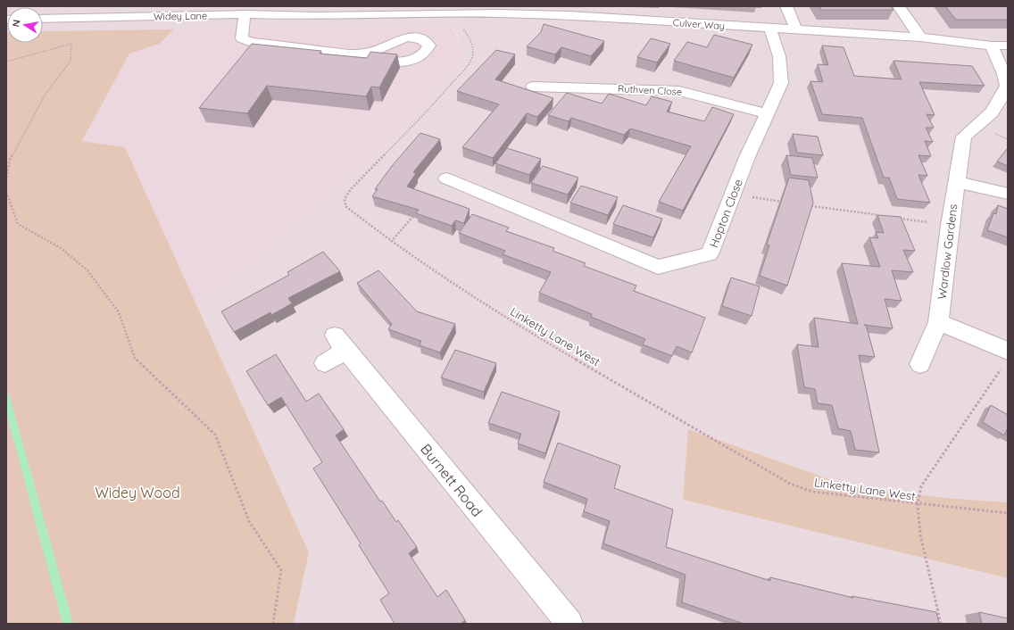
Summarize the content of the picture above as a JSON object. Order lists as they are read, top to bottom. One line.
{"streets":{"street":["Widey Lane","Culver Way","Ruthven Close","Hopton Close","Wardlow Gardens","Burnett Road"],"path":["Linketty Lane West"]},"crossings":[["Widey Lane","Culver Way"],["Culver Way","Hopton Close"],["Culver Way","Wardlow Gardens"],["Culver Way","Linketty Lane West"],["Ruthven Close","Hopton Close"]],"parks":["Widey Wood"],"north":"left"}
